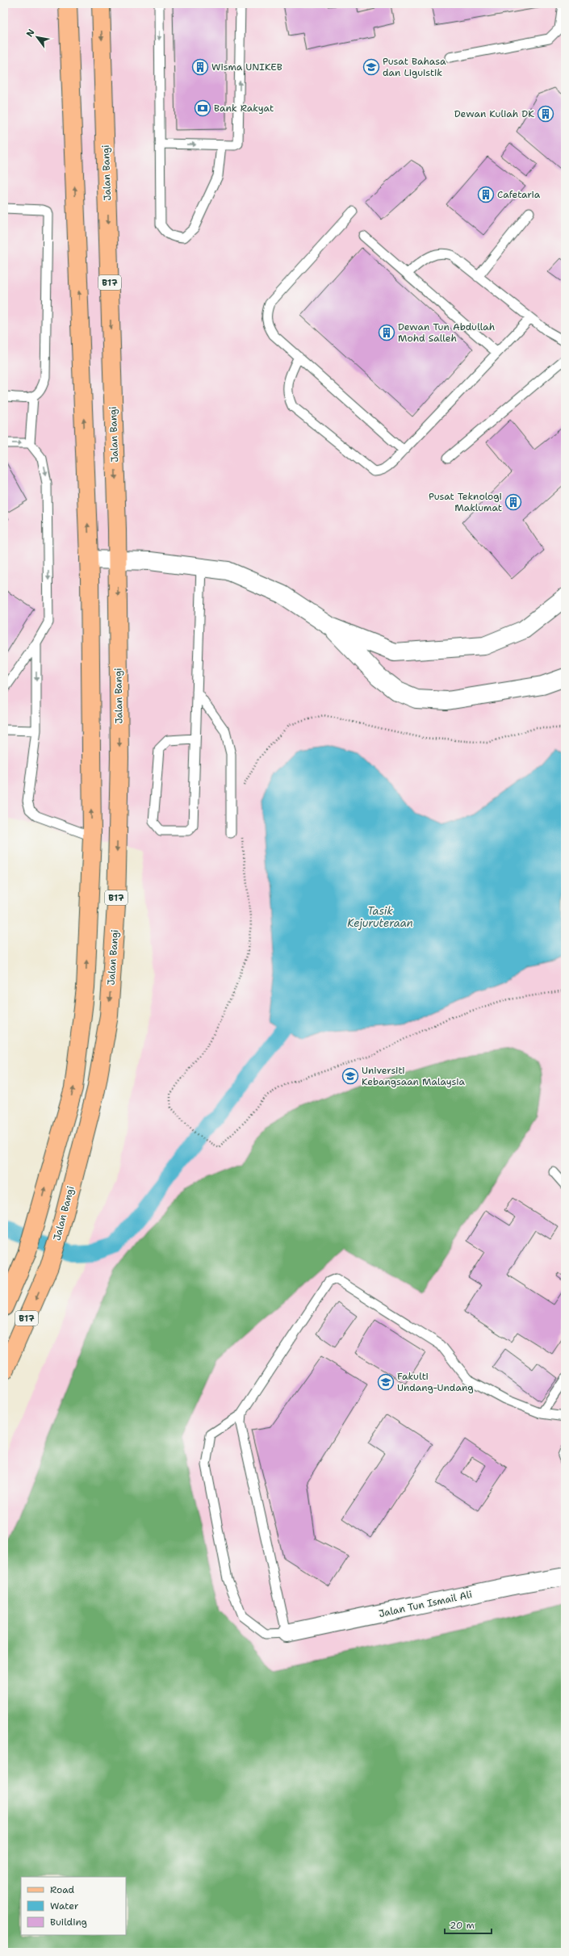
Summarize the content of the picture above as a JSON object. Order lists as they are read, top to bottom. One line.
{"streets":{"main road":["Jalan Bangi","B17"],"street":["Jalan Tun Ismail Ali"]},"water":["Tasik Kejuruteraan"],"places":{"building":["Wisma UNIKEB","Dewan Kuliah DK","Cafetaria","Dewan Tun Abdullah Mohd Salleh","Pusat Teknologi Maklumat"],"school or university":["Pusat Bahasa dan Liguistik","Universiti Kebangsaan Malaysia","Fakulti Undang-Undang"],"bank":["Bank Rakyat"]},"legend":["Road","Water","Building"],"scale_bar":"20 m","north":"top left"}
